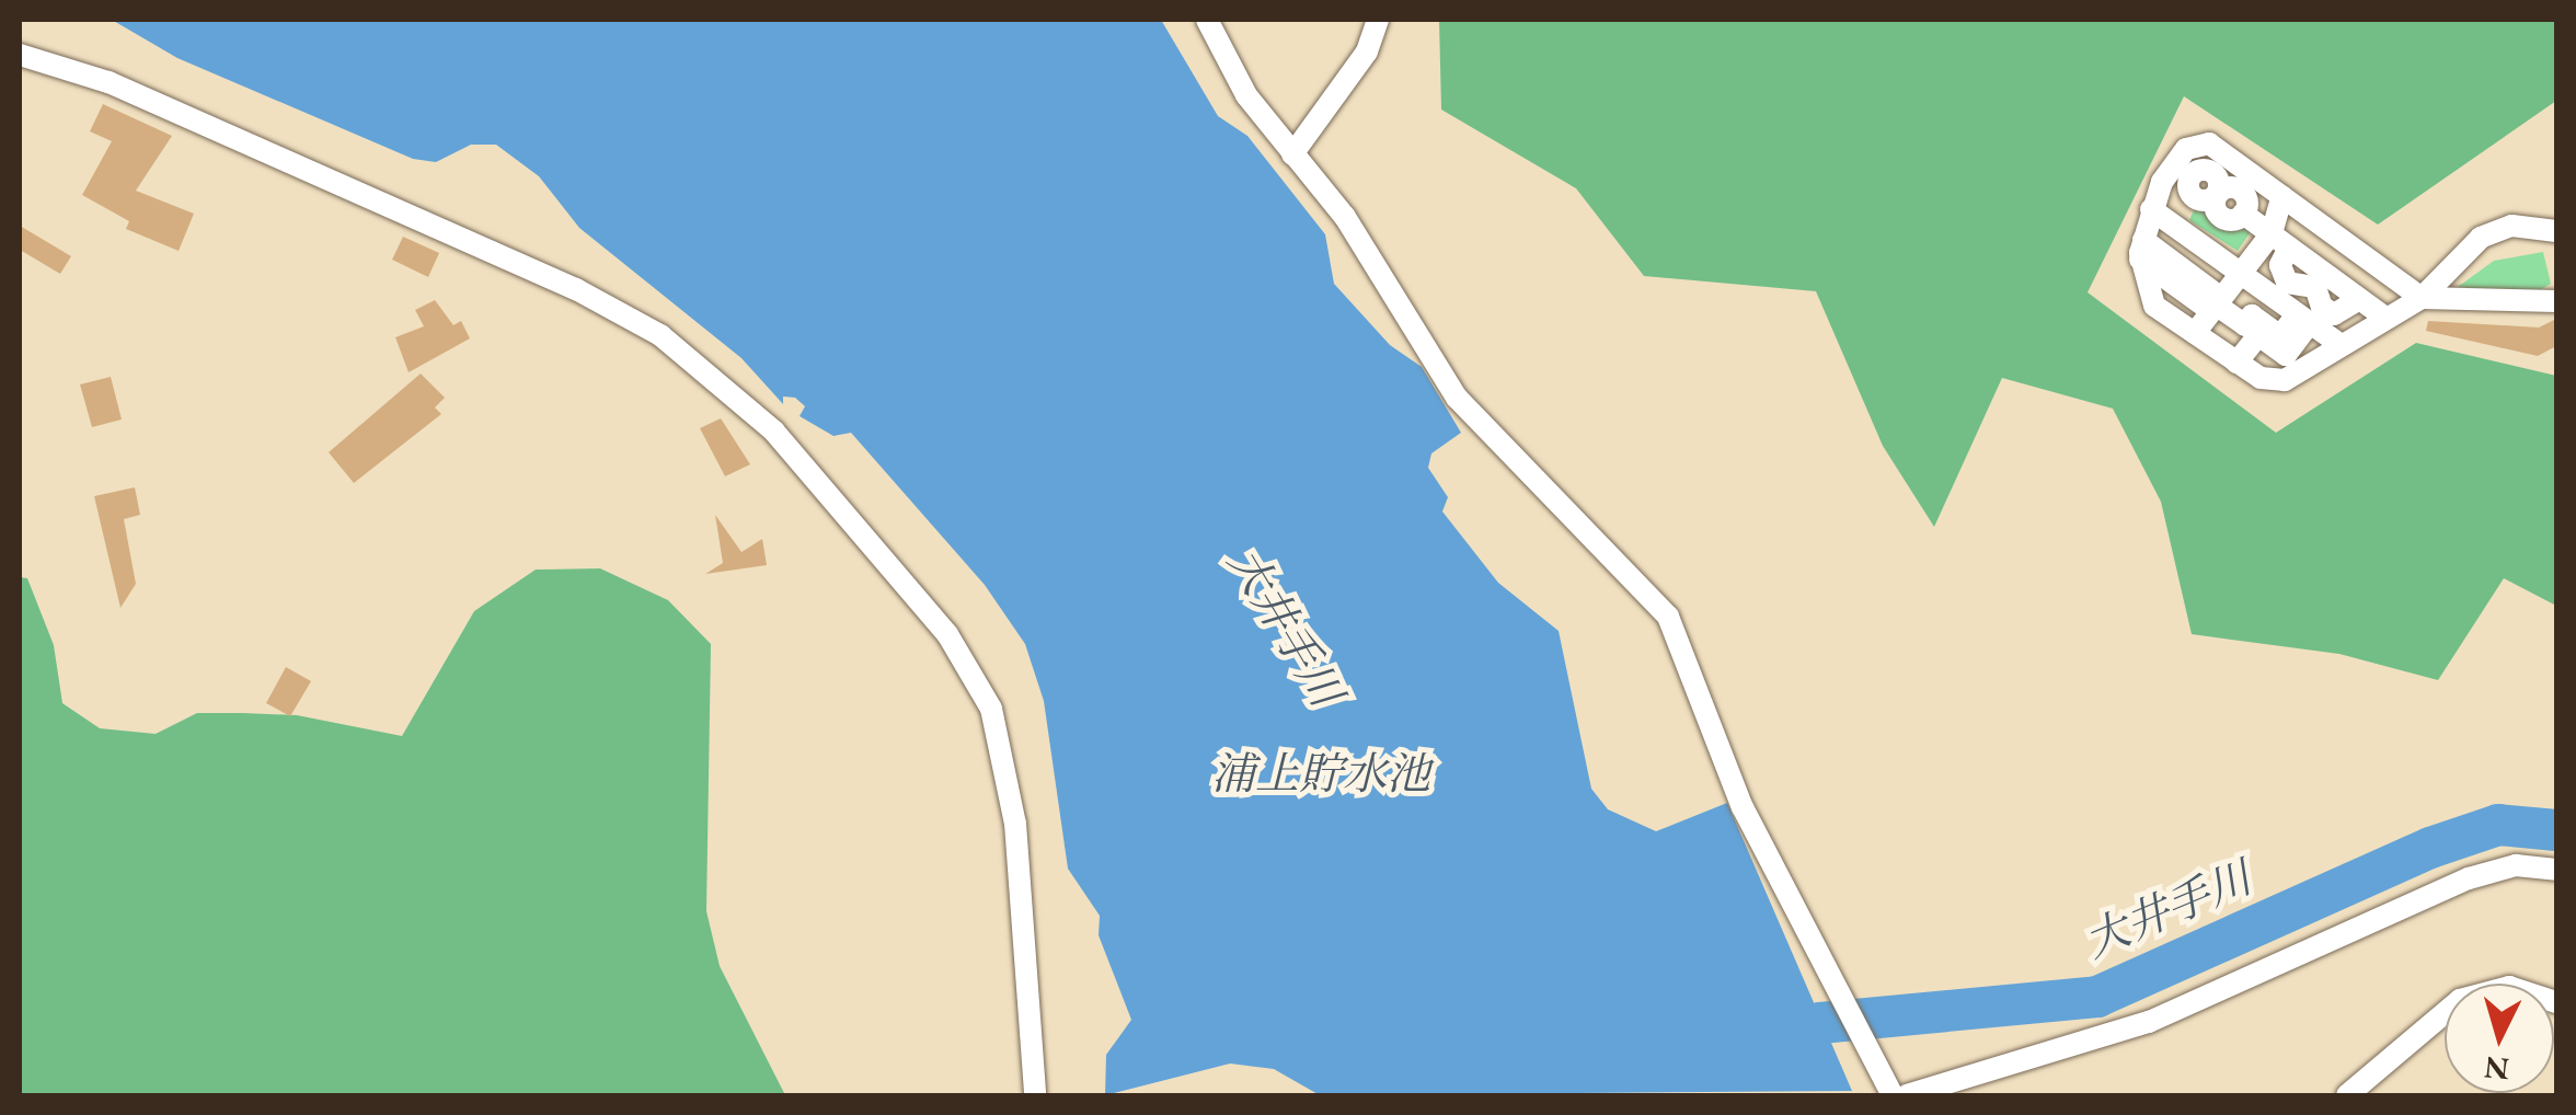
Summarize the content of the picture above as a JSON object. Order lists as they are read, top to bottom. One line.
{"water":["大井手川","浦上貯水池"],"north":"bottom"}
